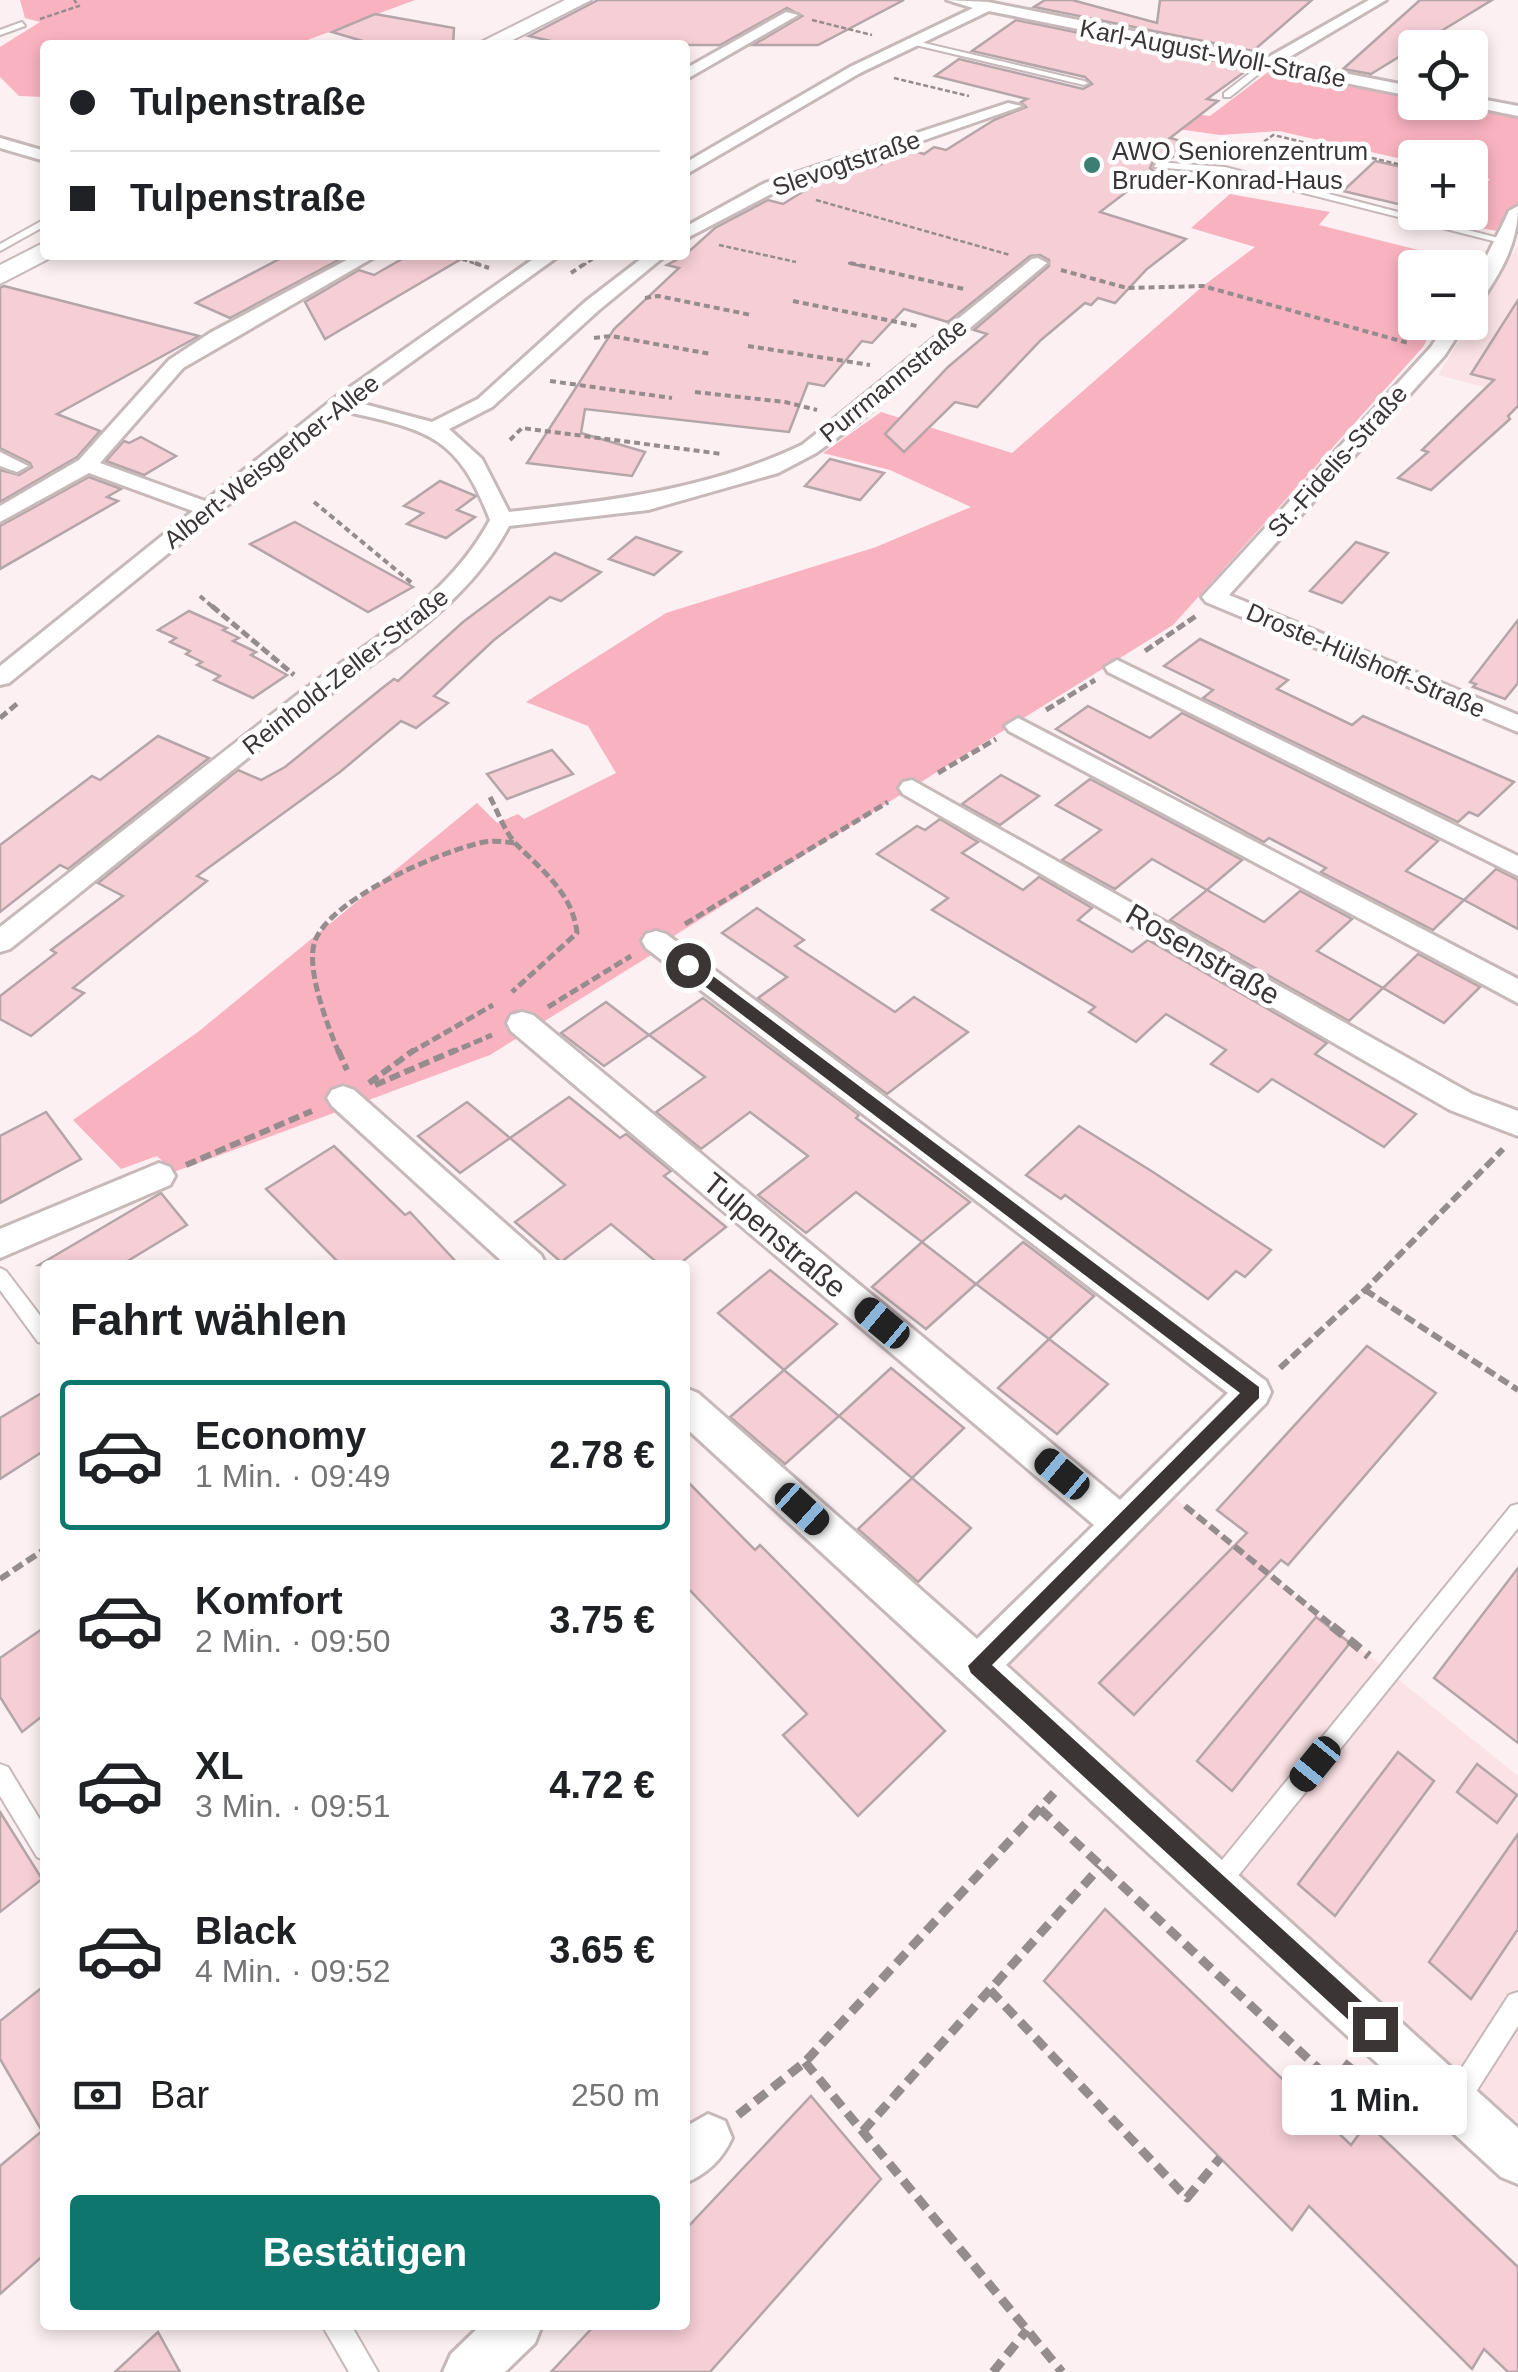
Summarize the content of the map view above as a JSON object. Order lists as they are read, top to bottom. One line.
{"streets":{"street":["Karl-August-Woll-Straße","Slevogtstraße","Purrmannstraße","Albert-Weisgerber-Allee","St.-Fidelis-Straße","Droste-Hülshoff-Straße","Reinhold-Zeller-Straße","Rosenstraße","Tulpenstraße"]},"crossings":[["Purrmannstraße","Reinhold-Zeller-Straße"],["St.-Fidelis-Straße","Droste-Hülshoff-Straße"]],"places":["AWO Seniorenzentrum Bruder-Konrad-Haus"],"page":{"map_buttons":["+","−"],"banner":["Tulpenstraße","Tulpenstraße"],"heading":"Fahrt wählen","list":[{"name":"Economy","note":"1 Min. · 09:49","value":"2.78 €"},{"name":"Komfort","note":"2 Min. · 09:50","value":"3.75 €"},{"name":"XL","note":"3 Min. · 09:51","value":"4.72 €"},{"name":"Black","note":"4 Min. · 09:52","value":"3.65 €"}],"pay":["Bar","250 m"],"bubble":"1 Min.","buttons":"Bestätigen"}}
